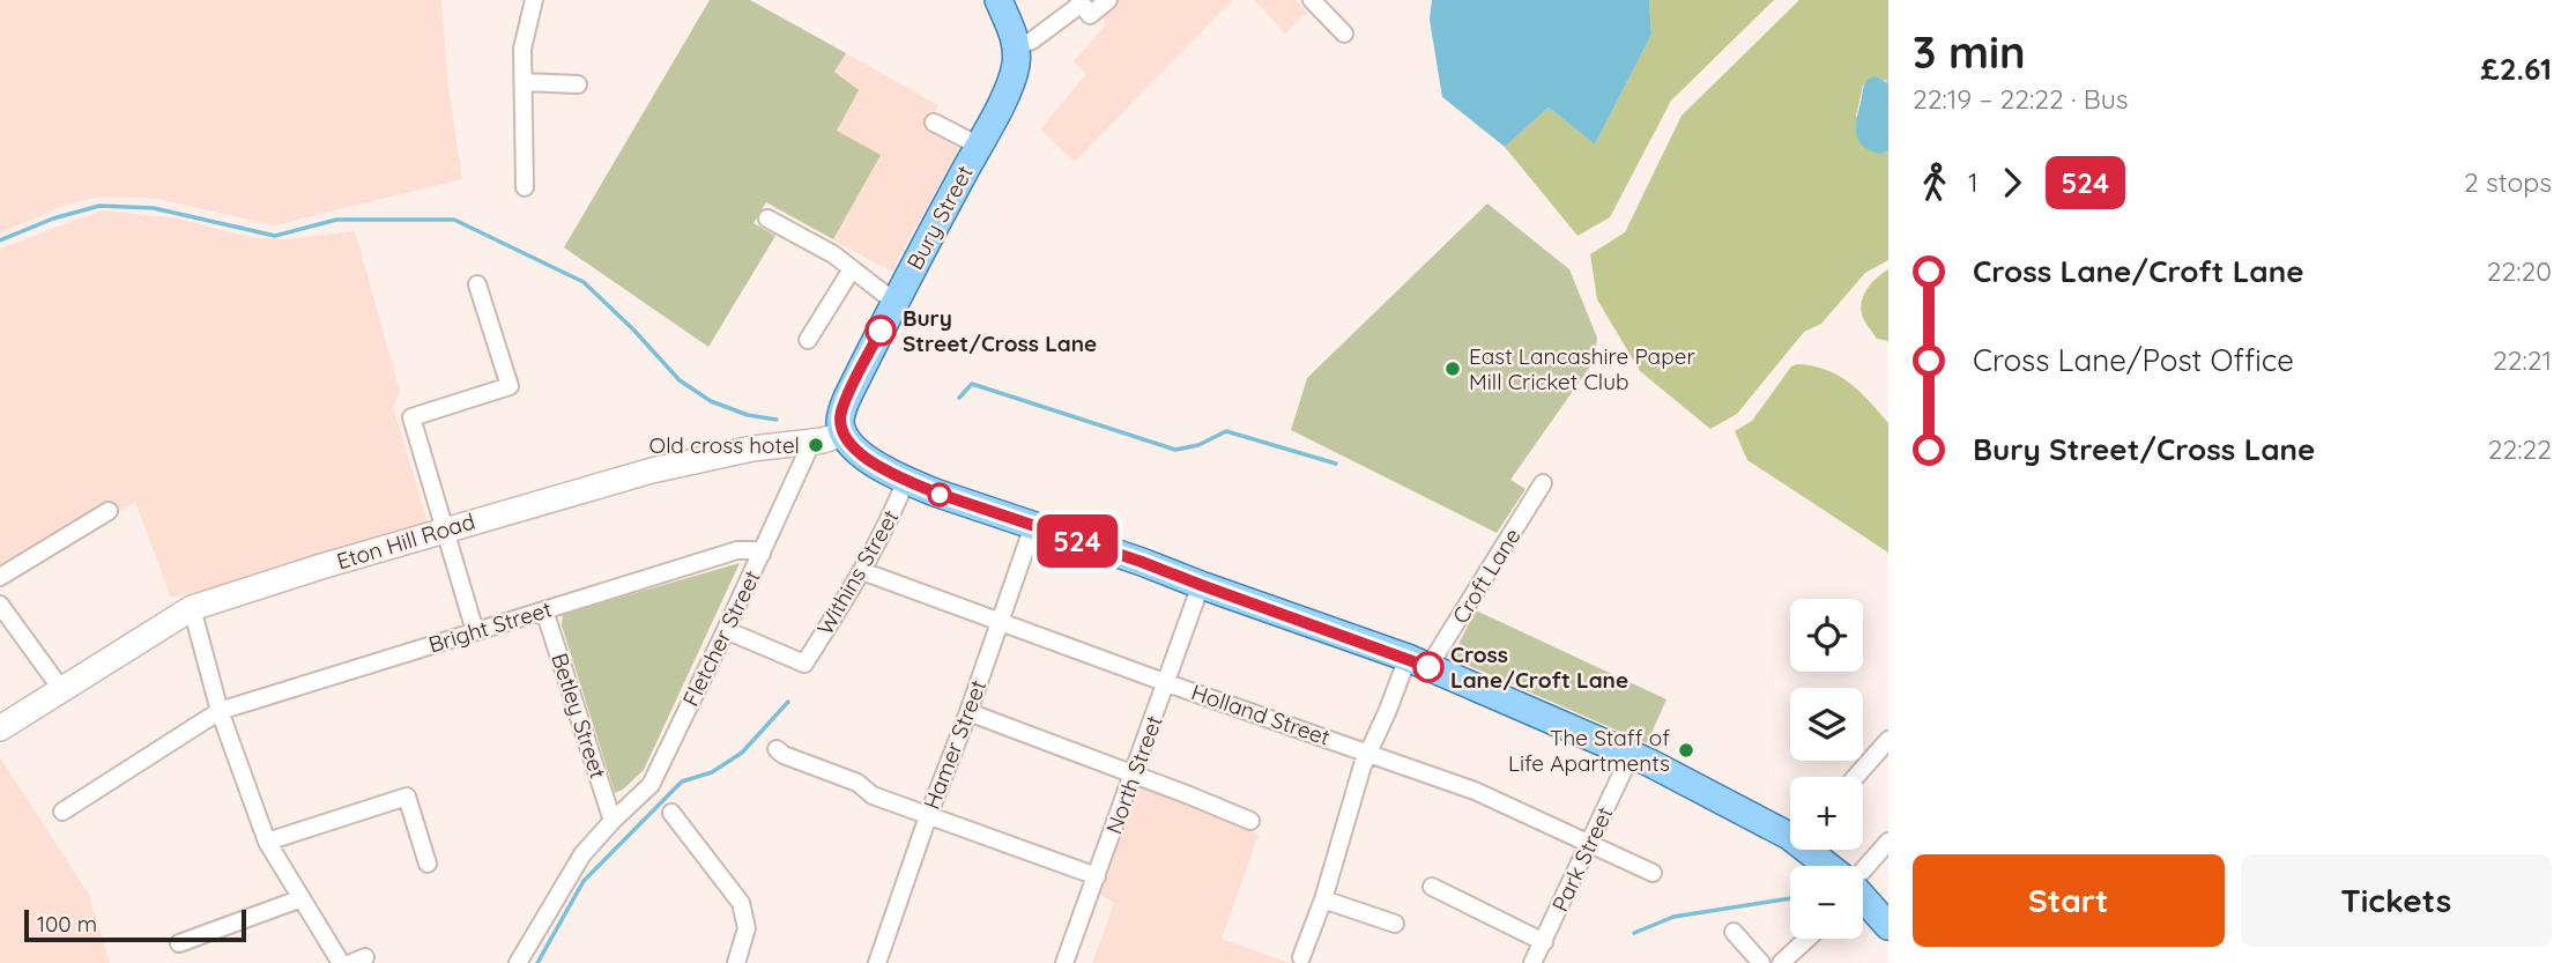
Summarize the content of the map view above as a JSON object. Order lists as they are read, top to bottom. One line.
{"streets":{"main road":["Bury Street"],"street":["Eton Hill Road","Withins Street","Croft Lane","Bright Street","Fletcher Street","Holland Street","Betley Street","Hamer Street","North Street","Park Street"]},"crossings":[["Bury Street","Eton Hill Road"],["Eton Hill Road","Fletcher Street"],["Withins Street","Fletcher Street"],["Withins Street","Holland Street"],["Croft Lane","Holland Street"],["Bright Street","Fletcher Street"],["Bright Street","Betley Street"],["Fletcher Street","Betley Street"],["Holland Street","Hamer Street"],["Holland Street","North Street"],["Holland Street","Park Street"]],"places":["Bury Street/Cross Lane","East Lancashire Paper Mill Cricket Club","Old cross hotel","Cross Lane/Croft Lane","The Staff of Life Apartments"],"lines":["bus line 524"],"scale_bar":"100 m","page":{"on_map":"524","heading":["3 min","22:19 – 22:22 · Bus","£2.61"],"legs":["1","524","2 stops"],"list":[{"name":"Cross Lane/Croft Lane","value":"22:20"},{"name":"Cross Lane/Post Office","value":"22:21"},{"name":"Bury Street/Cross Lane","value":"22:22"}],"map_buttons":["+","−"],"buttons":["Start","Tickets"],"scale":"100 m"}}
